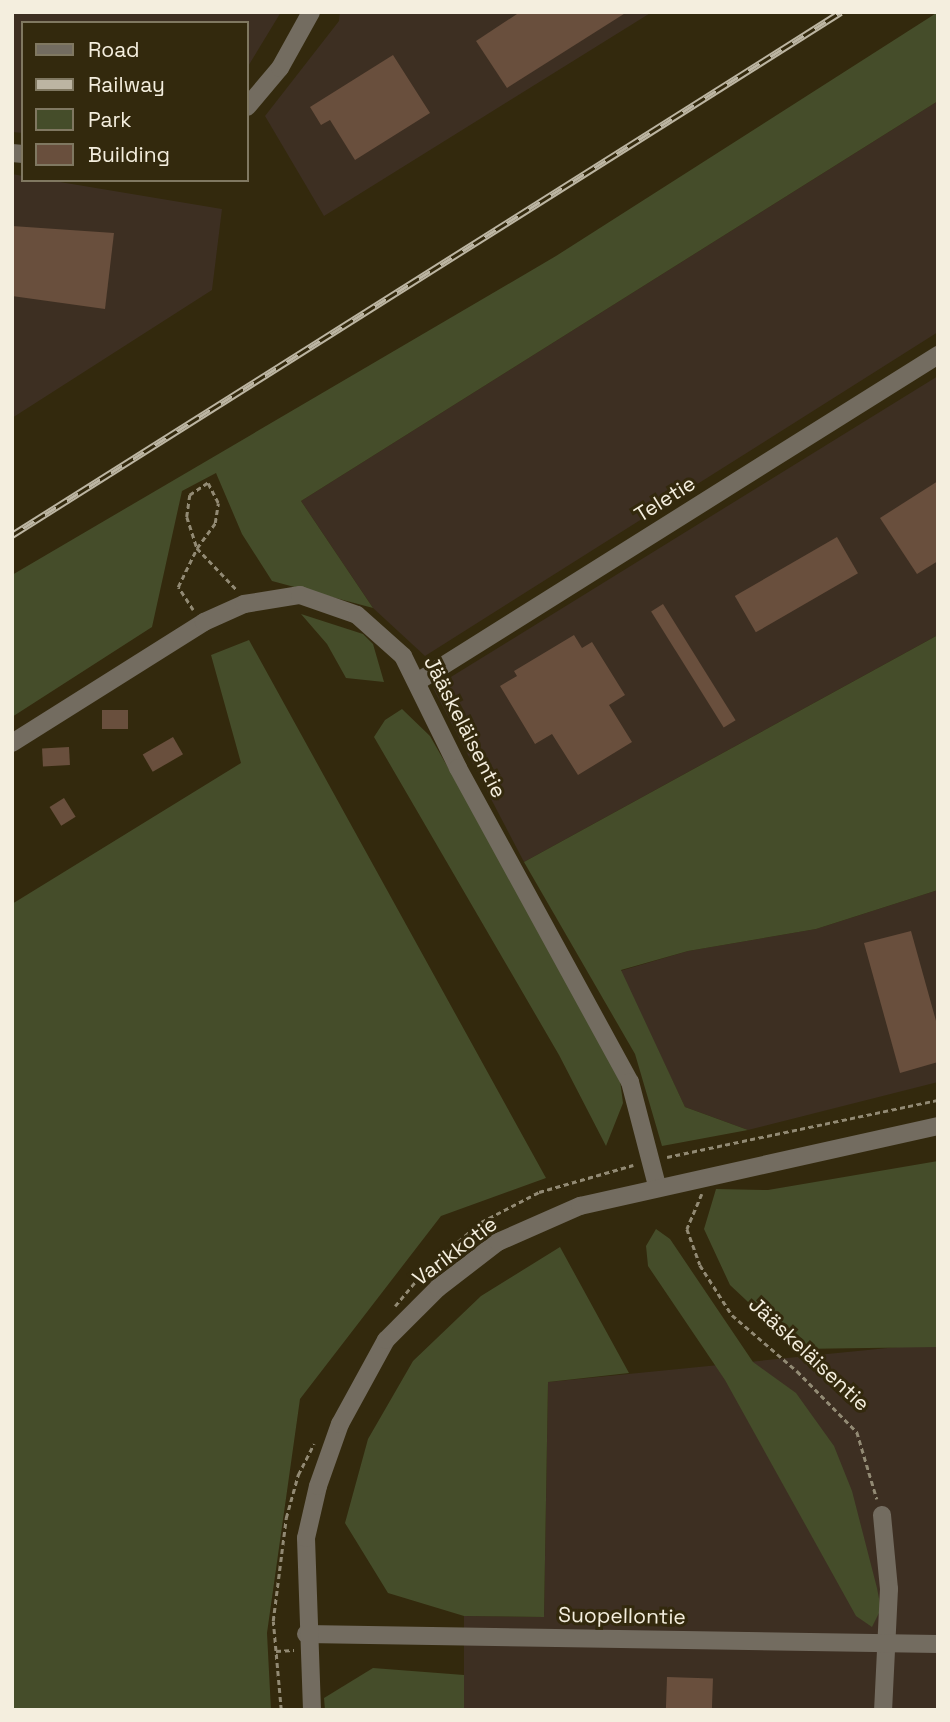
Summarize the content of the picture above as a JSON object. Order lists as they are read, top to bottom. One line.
{"streets":{"street":["Teletie","Jääskeläisentie","Varikkotie","Suopellontie"]},"crossings":[["Teletie","Jääskeläisentie"],["Jääskeläisentie","Varikkotie"],["Varikkotie","Suopellontie"]],"legend":["Road","Railway","Park","Building"]}
